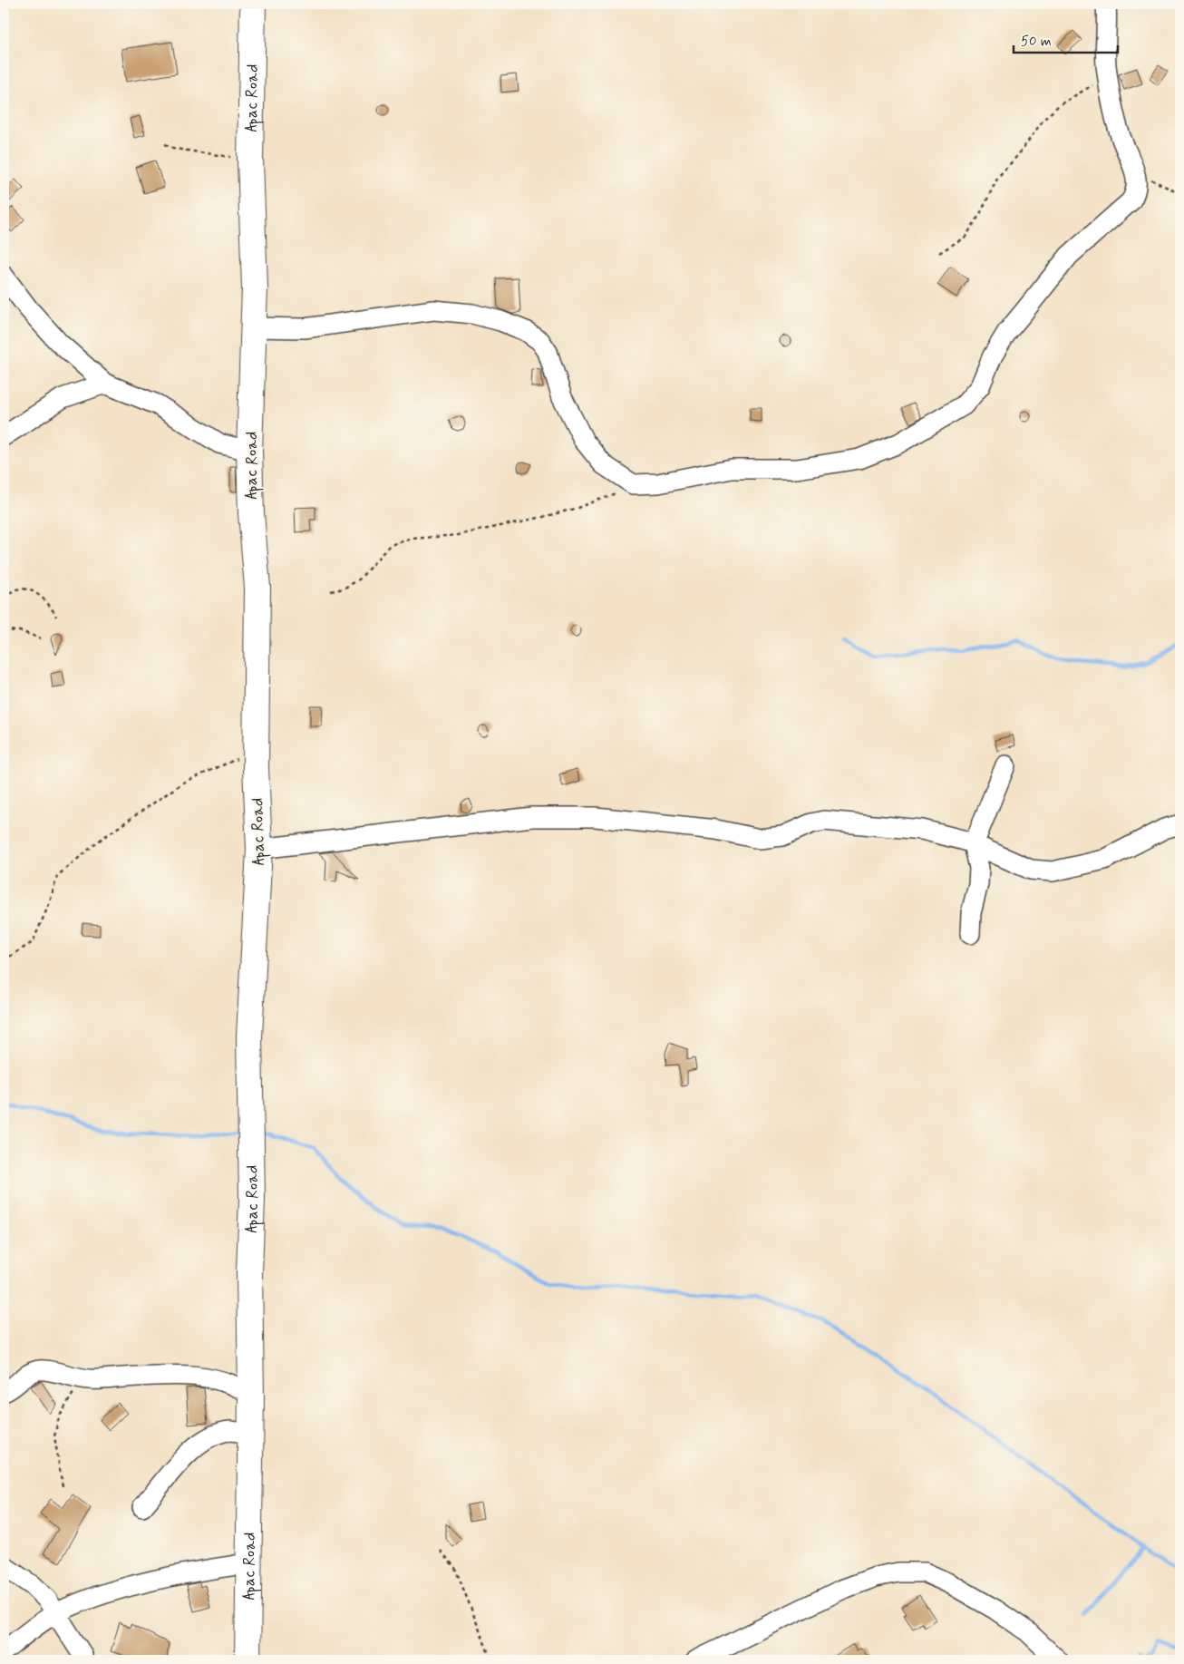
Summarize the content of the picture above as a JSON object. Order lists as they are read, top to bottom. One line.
{"streets":{"main road":["Apac Road"]},"scale_bar":"50 m"}
